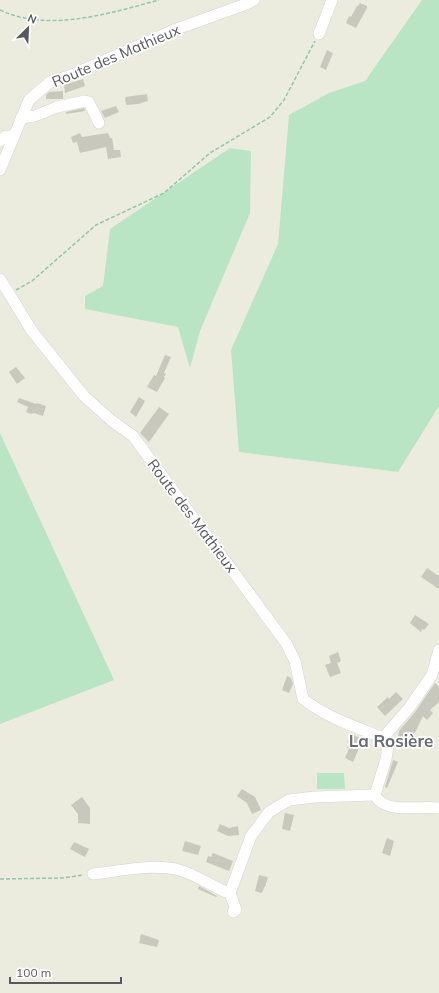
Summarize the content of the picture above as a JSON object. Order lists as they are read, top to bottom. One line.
{"streets":{"street":["Route des Mathieux"]},"districts":["La Rosière"],"scale_bar":"100 m","north":"top right"}
